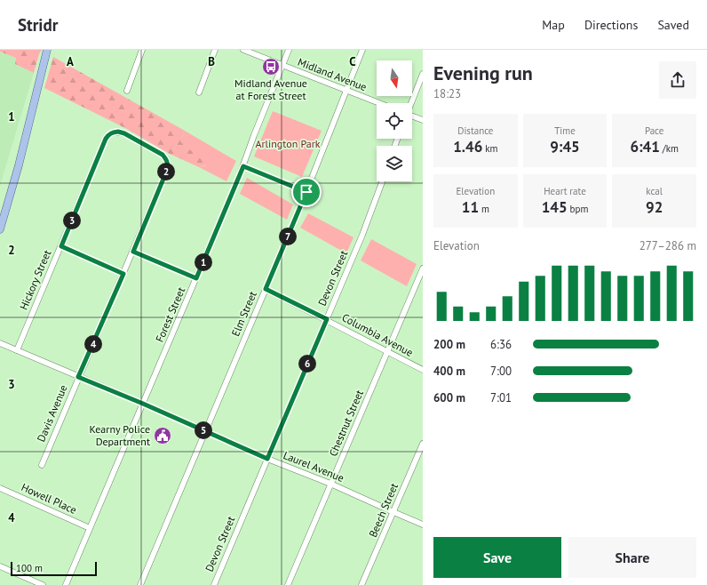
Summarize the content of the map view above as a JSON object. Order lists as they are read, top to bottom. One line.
{"streets":{"street":["Midland Avenue","Devon Street","Hickory Street","Elm Street","Forest Street","Columbia Avenue","Davis Avenue","Chestnut Street","Laurel Avenue","Howell Place","Beech Street"]},"crossings":[["Midland Avenue","Elm Street"],["Midland Avenue","Forest Street"],["Devon Street","Columbia Avenue"],["Devon Street","Laurel Avenue"],["Hickory Street","Davis Avenue"],["Hickory Street","Laurel Avenue"],["Elm Street","Columbia Avenue"],["Elm Street","Laurel Avenue"],["Forest Street","Laurel Avenue"],["Forest Street","Howell Place"],["Columbia Avenue","Chestnut Street"],["Davis Avenue","Laurel Avenue"],["Chestnut Street","Laurel Avenue"],["Laurel Avenue","Beech Street"]],"parks":["Arlington Park"],"places":{"bus stop":["Midland Avenue at Forest Street"],"public building":["Kearny Police Department"]},"scale_bar":"100 m","north":"bottom","page":{"header":"Stridr","nav":["Map","Directions","Saved"],"heading":["Evening run","18:23"],"stats":[["Distance","1.46 km"],["Time","9:45"],["Pace","6:41 /km"],["Elevation","11 m"],["Heart rate","145 bpm"],["kcal","92"]],"pins":["2","3","7","1","4","6","5"],"chart":["Elevation","277–286 m"],"list":[{"name":"200 m","note":"6:36"},{"name":"400 m","note":"7:00"},{"name":"600 m","note":"7:01"}],"buttons":["Save","Share"],"scale":"100 m"},"grid":{"columns":["A","B","C"],"rows":["1","2","3","4"]}}
